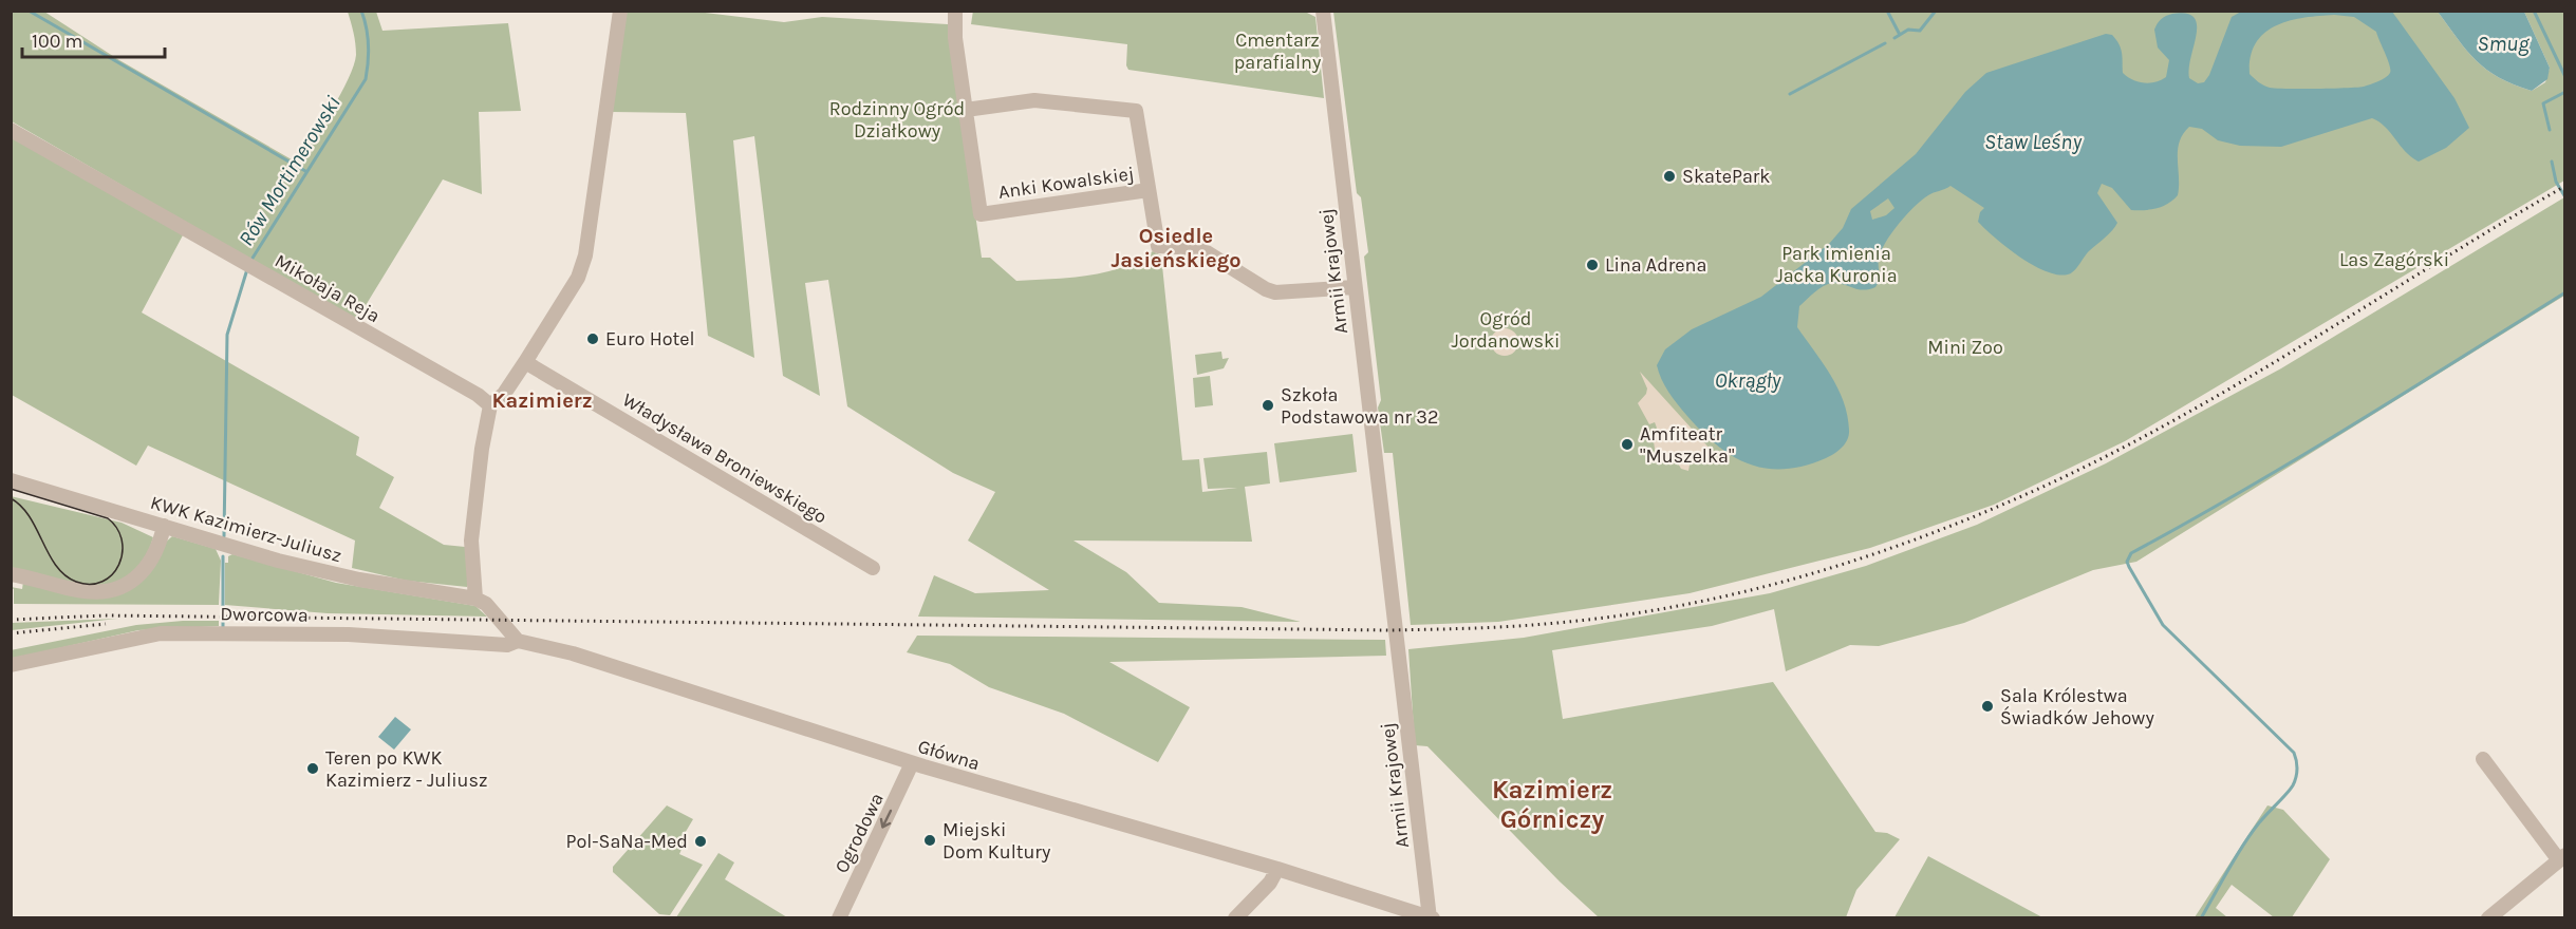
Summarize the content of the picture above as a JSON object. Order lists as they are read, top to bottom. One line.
{"streets":{"street":["Anki Kowalskiej","Armii Krajowej","Mikołaja Reja","Władysława Broniewskiego","KWK Kazimierz-Juliusz","Dworcowa","Główna","Ogrodowa"]},"crossings":[["Anki Kowalskiej","Armii Krajowej"],["Armii Krajowej","Główna"],["Dworcowa","Główna"],["Główna","Ogrodowa"]],"one_way":["Ogrodowa"],"districts":["Osiedle Jasieńskiego","Kazimierz","Kazimierz Górniczy"],"water":["Smug","Staw Leśny","Rów Mortimerowski","Okrągły"],"parks":["Cmentarz parafialny","Rodzinny Ogród Działkowy","Park imienia Jacka Kuronia","Las Zagórski","Ogród Jordanowski","Mini Zoo"],"places":["SkatePark","Lina Adrena","Euro Hotel","Szkoła Podstawowa nr 32","Amfiteatr \"Muszelka\"","Sala Królestwa Świadków Jehowy","Teren po KWK Kazimierz - Juliusz","Miejski Dom Kultury","Pol-SaNa-Med"],"scale_bar":"100 m"}
